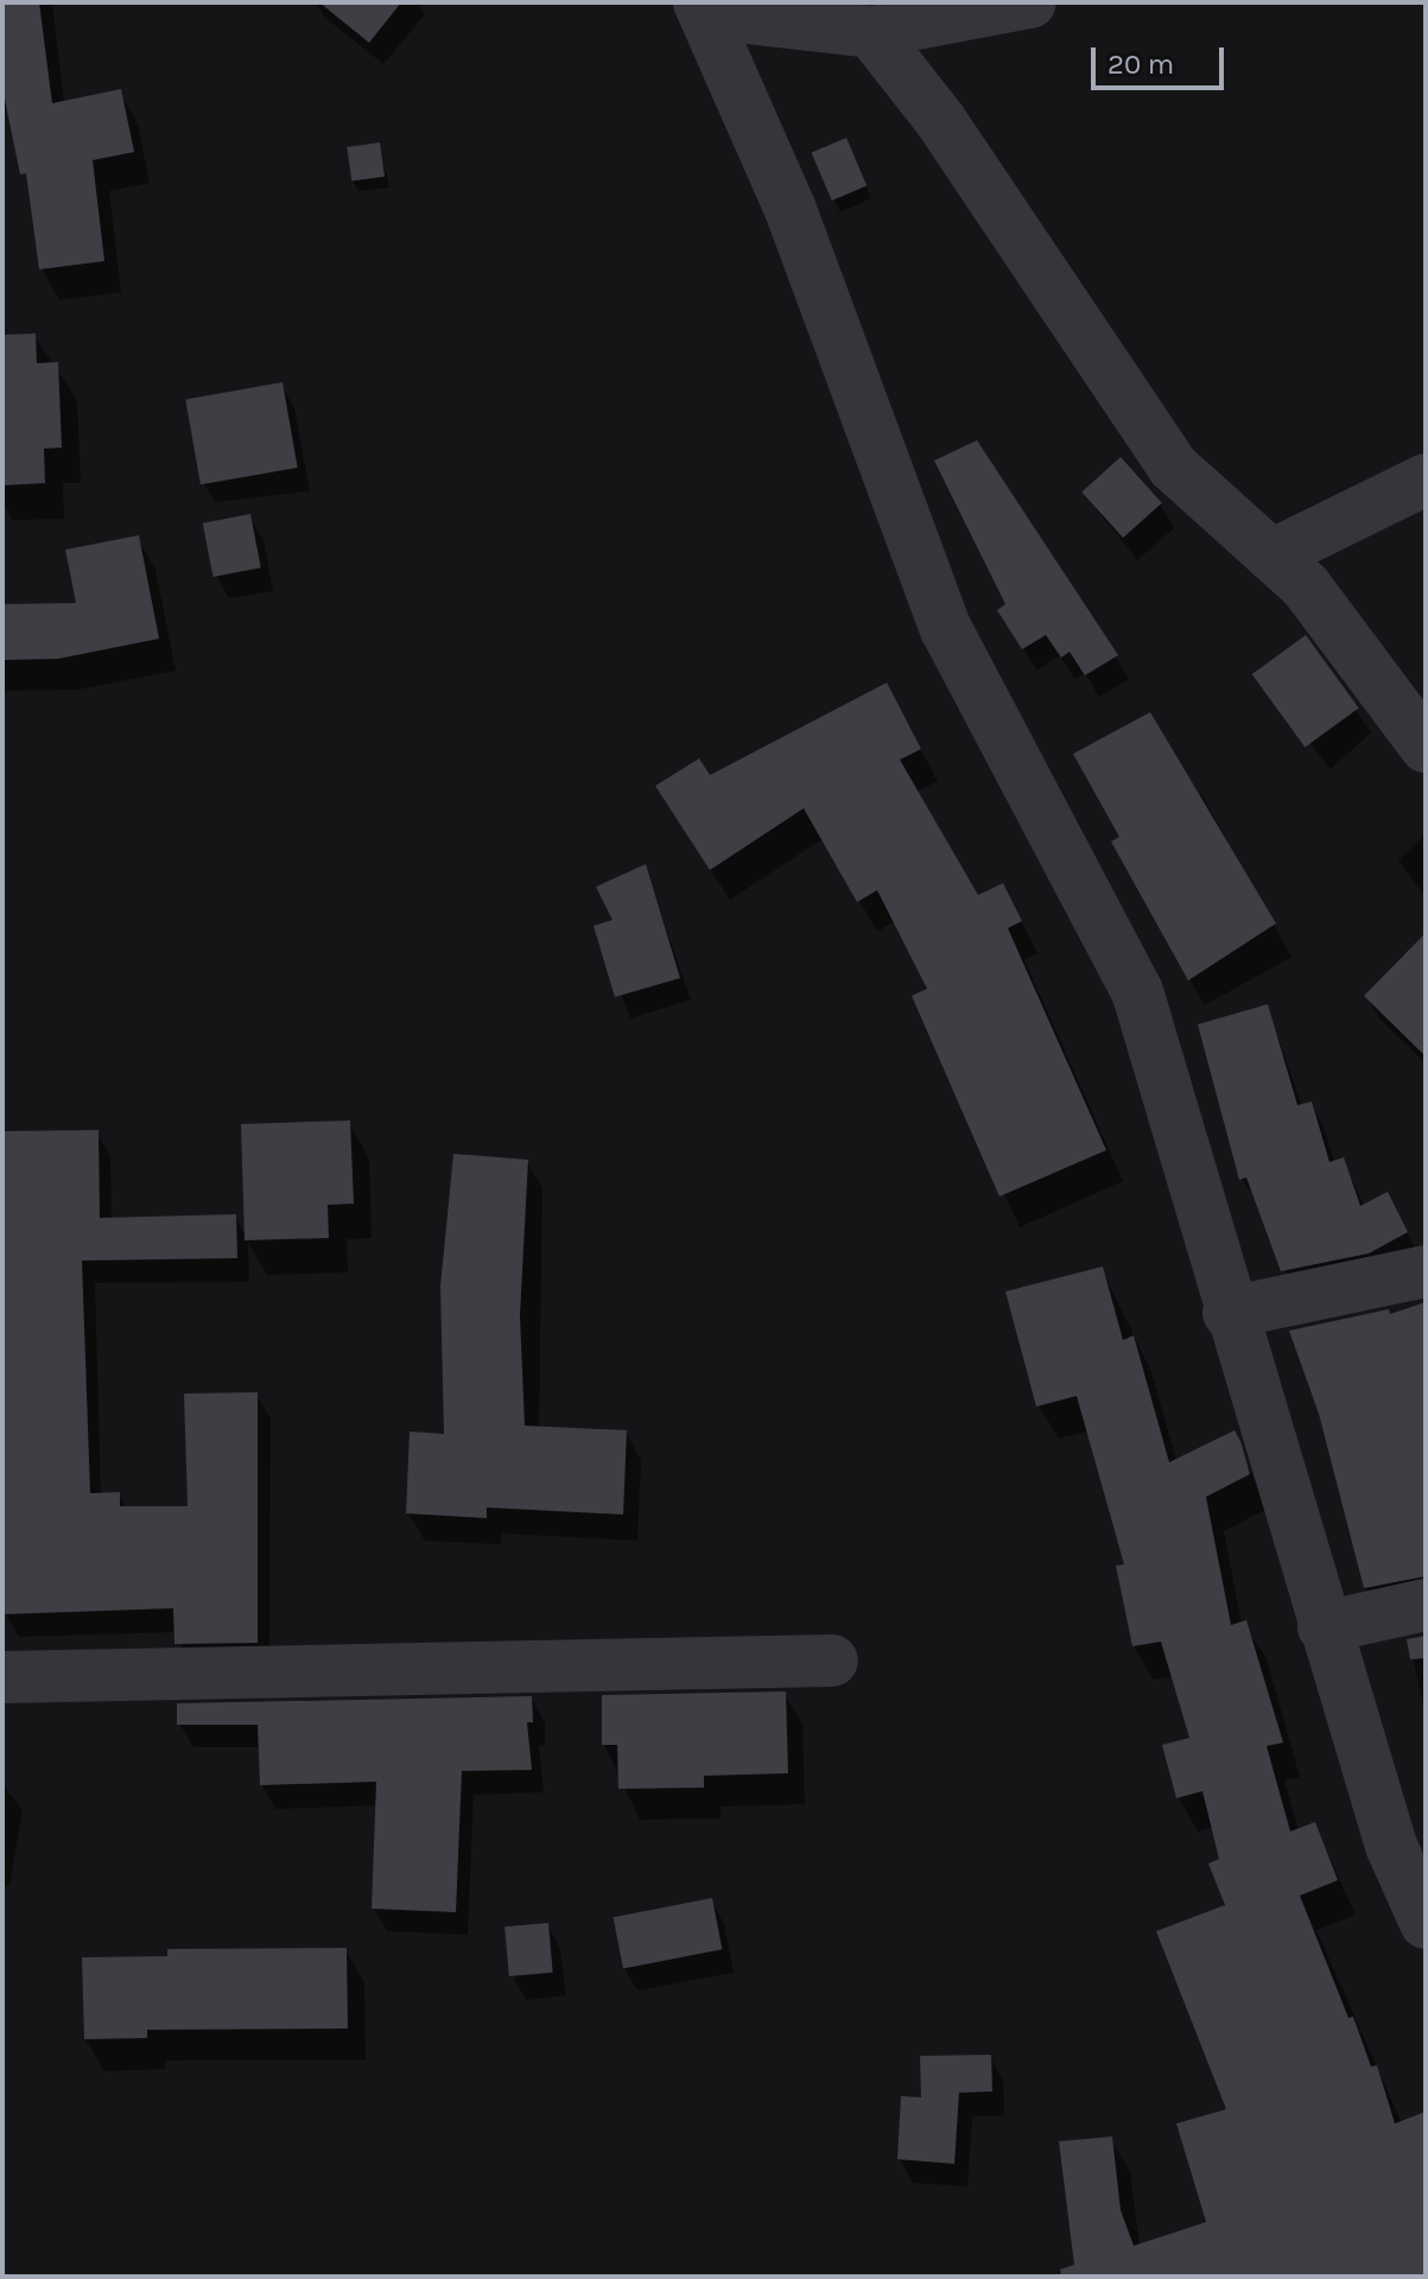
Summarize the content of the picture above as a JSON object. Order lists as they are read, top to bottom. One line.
{"scale_bar":"20 m"}
